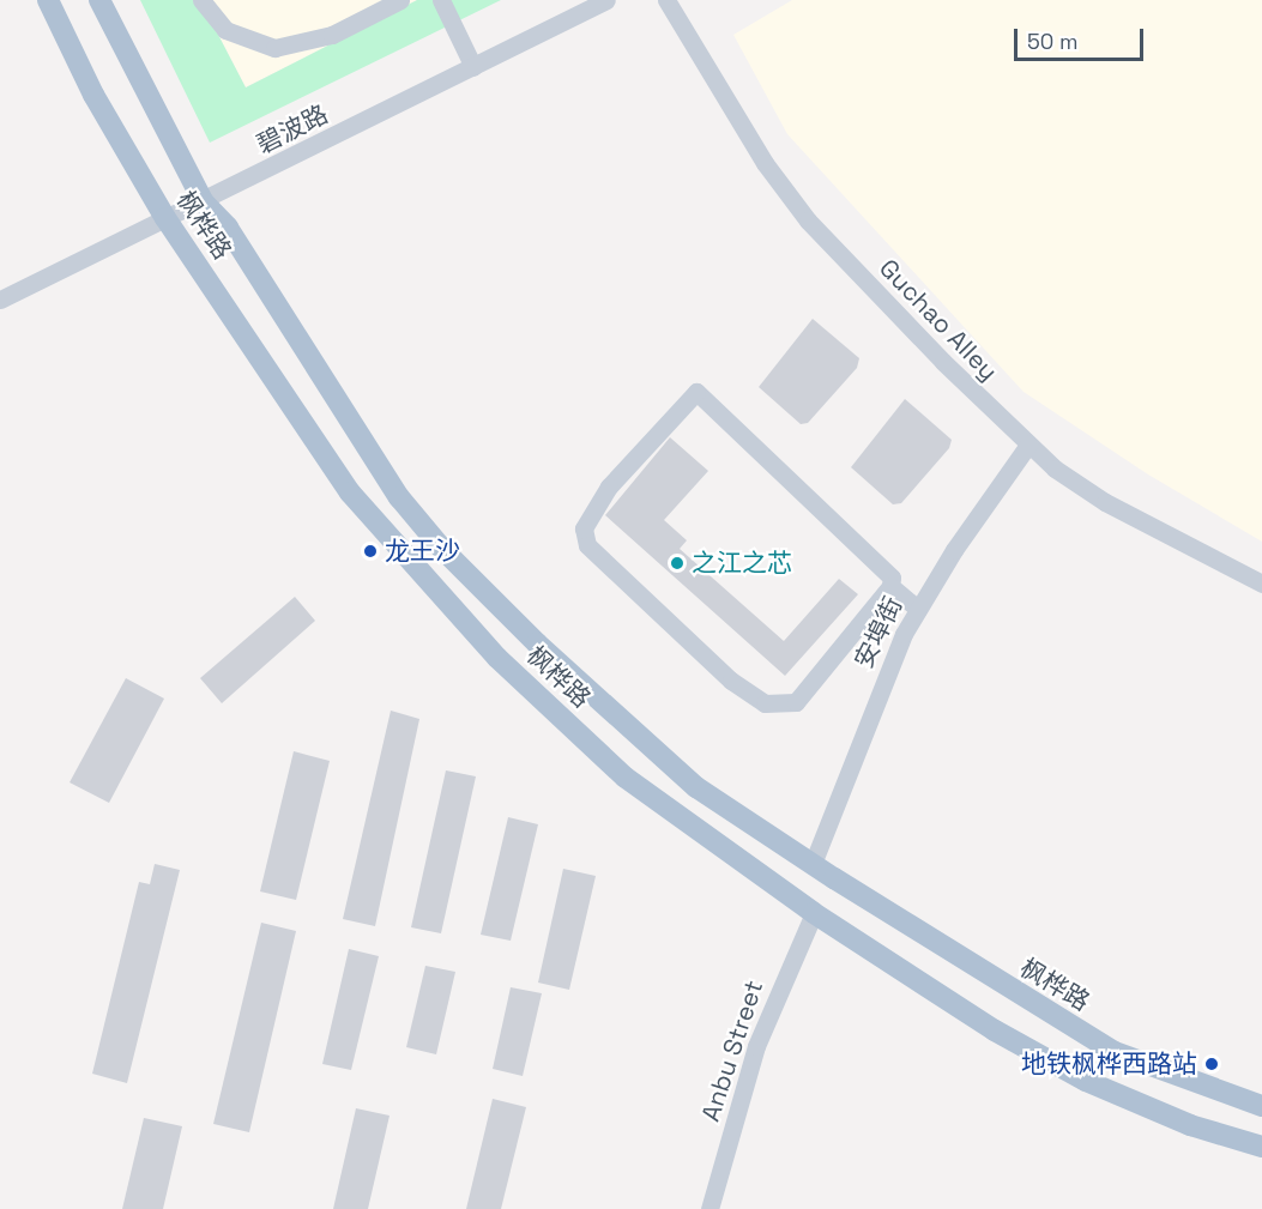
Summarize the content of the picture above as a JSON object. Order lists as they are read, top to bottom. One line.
{"streets":{"main road":["枫桦路"],"street":["碧波路","Guchao Alley","安埠街","Anbu Street"]},"crossings":[["碧波路","枫桦路"],["枫桦路","安埠街"],["枫桦路","Anbu Street"],["Guchao Alley","安埠街"]],"places":["龙王沙","之江之芯","地铁枫桦西路站"],"scale_bar":"50 m"}
